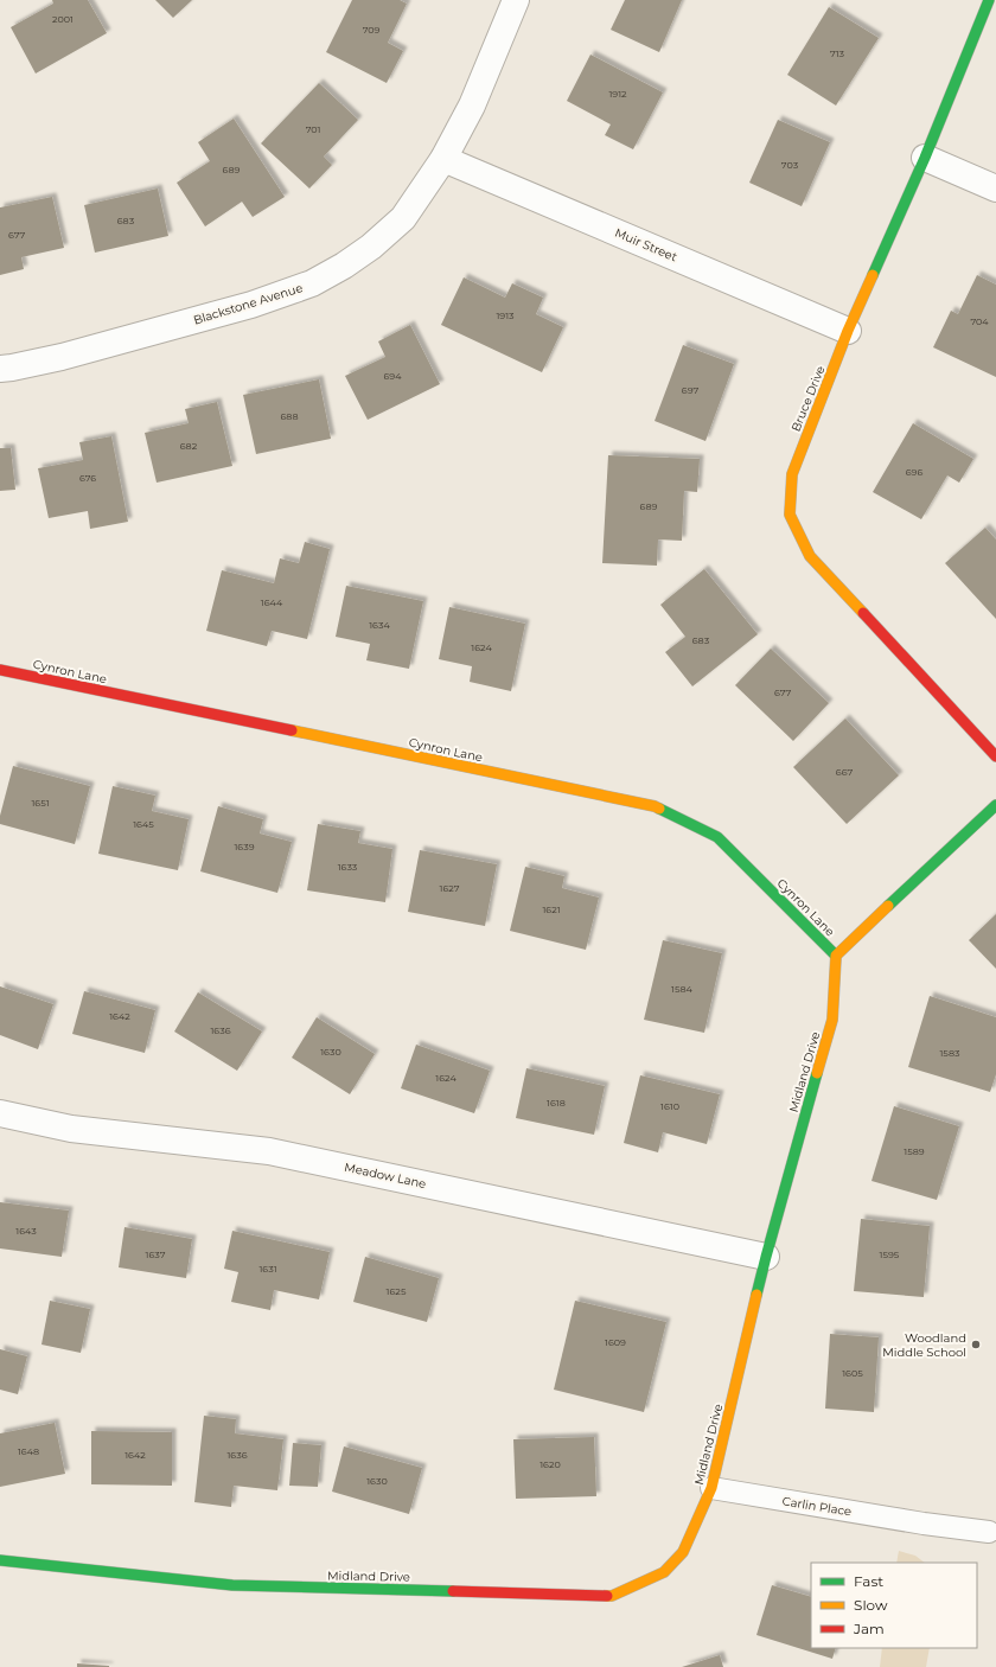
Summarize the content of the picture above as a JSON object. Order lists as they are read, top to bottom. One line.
{"streets":{"street":["Muir Street","Blackstone Avenue","Bruce Drive","Cynron Lane","Midland Drive","Meadow Lane"],"lane":["Carlin Place"]},"crossings":[["Muir Street","Blackstone Avenue"],["Muir Street","Bruce Drive"],["Cynron Lane","Midland Drive"],["Midland Drive","Meadow Lane"],["Midland Drive","Carlin Place"]],"places":["Woodland Middle School"],"house_numbers":["2001","709","713","1912","701","703","689","683","677","1913","704","694","697","688","682","696","676","689","1644","1634","683","1624","677","667","1651","1645","1639","1633","1627","1621","1584","1642","1636","1630","1583","1624","1618","1610","1589","1643","1637","1595","1631","1625","1609","1605","1648","1642","1636","1620","1630"],"legend":["Fast","Slow","Jam"]}
